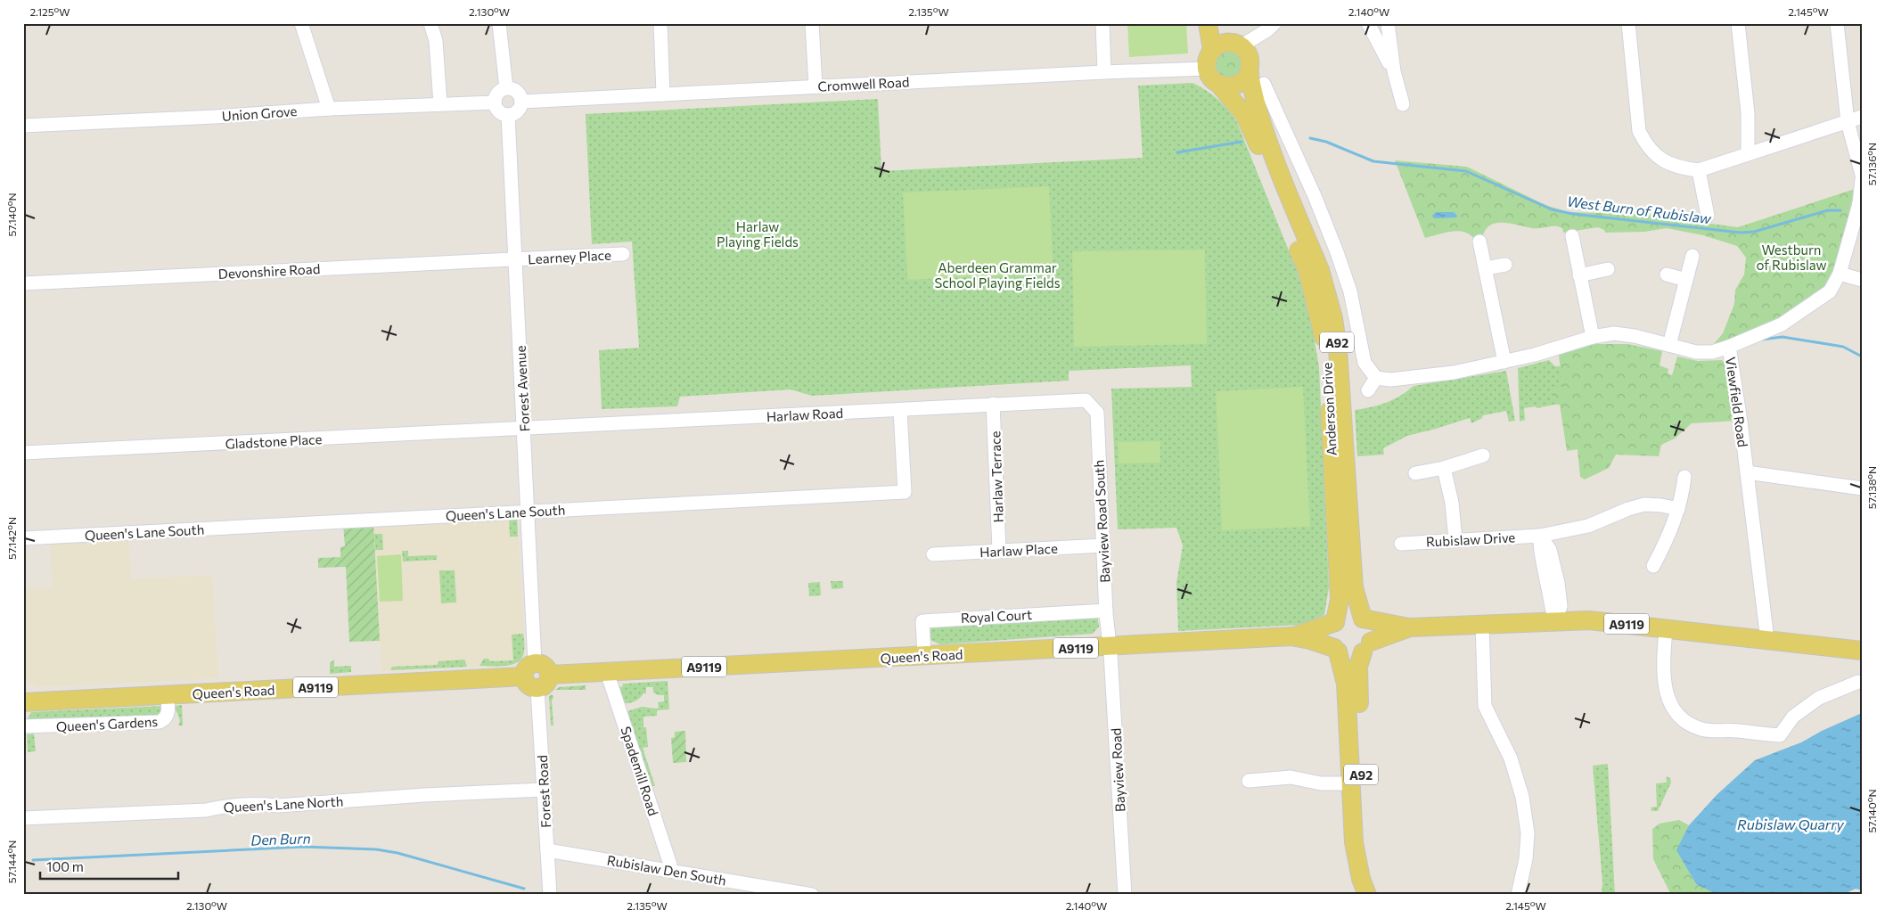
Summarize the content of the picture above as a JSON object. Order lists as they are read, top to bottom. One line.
{"streets":{"main road":["A92","Anderson Drive","A9119","Queen's Road"],"street":["Cromwell Road","Union Grove","Learney Place","Devonshire Road","Forest Avenue","Viewfield Road","Harlaw Road","Gladstone Place","Harlaw Terrace","Queen's Lane South","Bayview Road South","Rubislaw Drive","Harlaw Place","Royal Court","Queen's Gardens","Bayview Road","Spademill Road","Forest Road","Queen's Lane North","Rubislaw Den South"]},"crossings":[["Cromwell Road","Union Grove"],["Cromwell Road","A92"],["Cromwell Road","Forest Avenue"],["Cromwell Road","Anderson Drive"],["Union Grove","Forest Avenue"],["Learney Place","Devonshire Road"],["Learney Place","Forest Avenue"],["Devonshire Road","Forest Avenue"],["A92","Anderson Drive"],["A92","A9119"],["A92","Queen's Road"],["Forest Avenue","Harlaw Road"],["Forest Avenue","Gladstone Place"],["Forest Avenue","Queen's Lane South"],["Forest Avenue","Queen's Road"],["Forest Avenue","Forest Road"],["Viewfield Road","A9119"],["Anderson Drive","A9119"],["Anderson Drive","Queen's Road"],["Harlaw Road","Gladstone Place"],["Harlaw Road","Harlaw Terrace"],["Harlaw Road","Queen's Lane South"],["Harlaw Road","Bayview Road South"],["Harlaw Terrace","Harlaw Place"],["Bayview Road South","Harlaw Place"],["Bayview Road South","Royal Court"],["Bayview Road South","Queen's Road"],["Bayview Road South","Bayview Road"],["Royal Court","Queen's Road"],["A9119","Queen's Road"],["Queen's Road","Queen's Gardens"],["Queen's Road","Bayview Road"],["Queen's Road","Spademill Road"],["Queen's Road","Forest Road"],["Spademill Road","Rubislaw Den South"],["Forest Road","Queen's Lane North"],["Forest Road","Rubislaw Den South"]],"water":["West Burn of Rubislaw","Rubislaw Quarry","Den Burn"],"parks":["Harlaw Playing Fields","Westburn of Rubislaw","Aberdeen Grammar School Playing Fields"],"scale_bar":"100 m","coordinates":["2.125°W","2.130°W","2.135°W","2.140°W","2.145°W","57.136°N","57.140°N","57.138°N","57.142°N","57.144°N"]}
